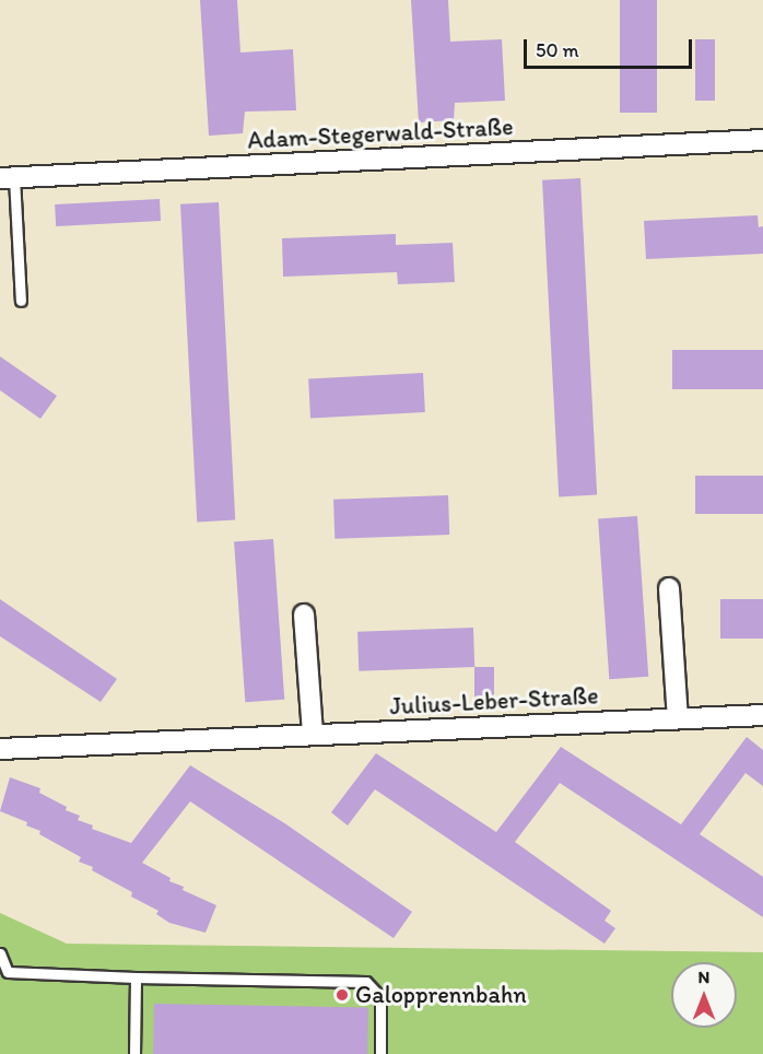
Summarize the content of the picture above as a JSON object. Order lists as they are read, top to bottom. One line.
{"streets":{"street":["Adam-Stegerwald-Straße","Julius-Leber-Straße"]},"places":["Galopprennbahn"],"scale_bar":"50 m","north":"top"}
